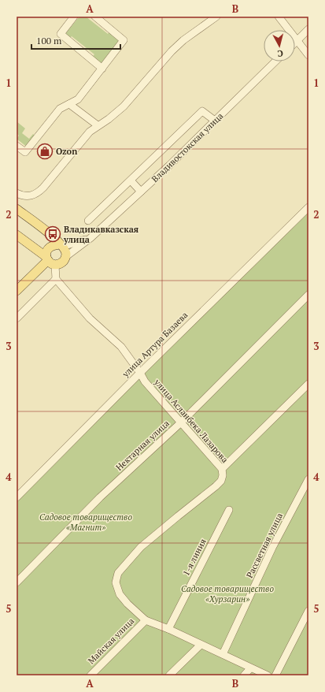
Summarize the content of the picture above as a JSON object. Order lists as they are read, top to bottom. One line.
{"streets":{"main road":["Владивостокская улица"],"street":["улица Артура Базаева","улица Асланбека Лазарова","Нектарная улица","Рассветная улица","1-я линия","Майская улица"]},"crossings":[["улица Артура Базаева","улица Асланбека Лазарова"],["улица Асланбека Лазарова","Нектарная улица"],["улица Асланбека Лазарова","Рассветная улица"],["улица Асланбека Лазарова","1-я линия"],["улица Асланбека Лазарова","Майская улица"]],"parks":["Садовое товарищество «Магнит»","Садовое товарищество «Хурзарин»"],"places":{"shop":["Ozon"],"bus stop":["Владикавказская улица"]},"scale_bar":"100 m","north":"bottom","grid":{"columns":["A","B"],"rows":["1","2","3","4","5"]}}
